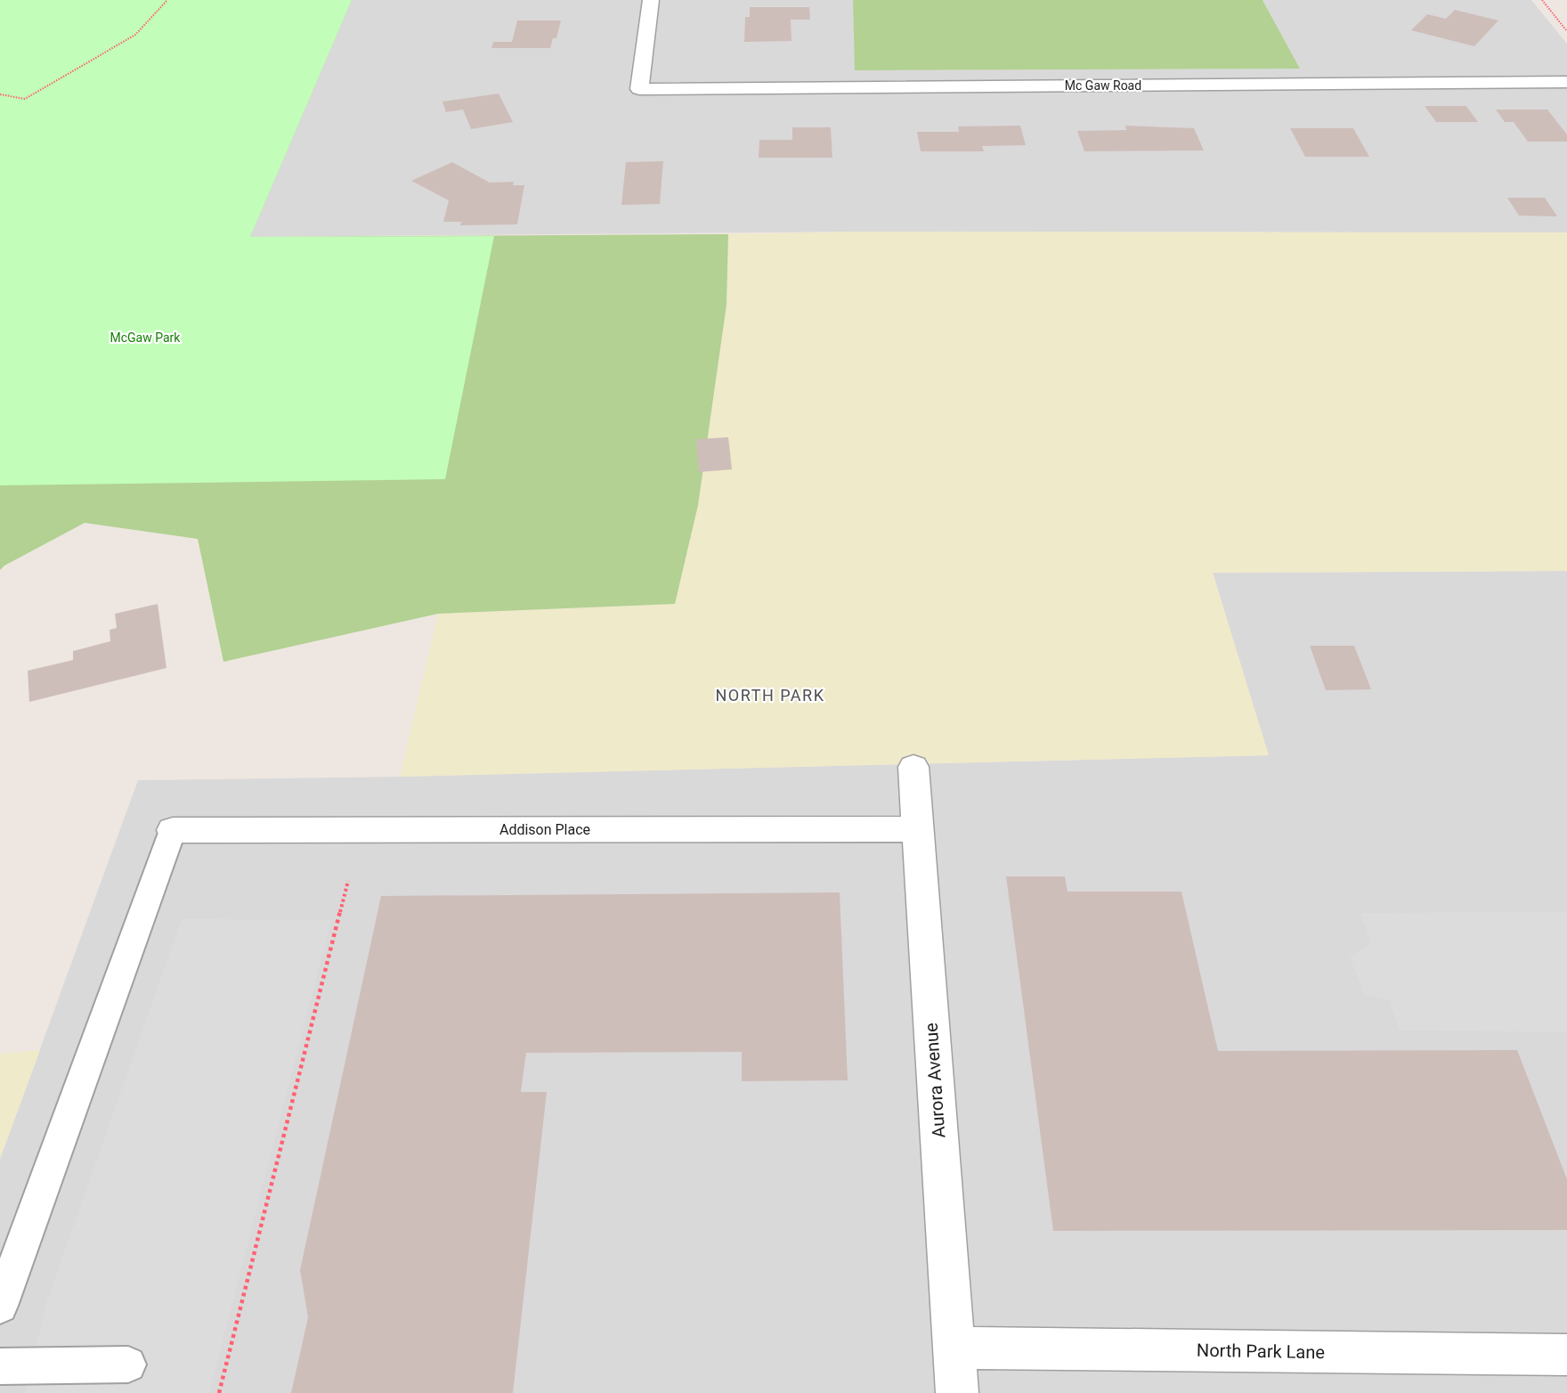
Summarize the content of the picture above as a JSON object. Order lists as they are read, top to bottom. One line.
{"streets":{"street":["Mc Gaw Road","Addison Place","Aurora Avenue","North Park Lane"]},"crossings":[["Addison Place","Aurora Avenue"],["Aurora Avenue","North Park Lane"]],"districts":["NORTH PARK"],"parks":["McGaw Park"]}
